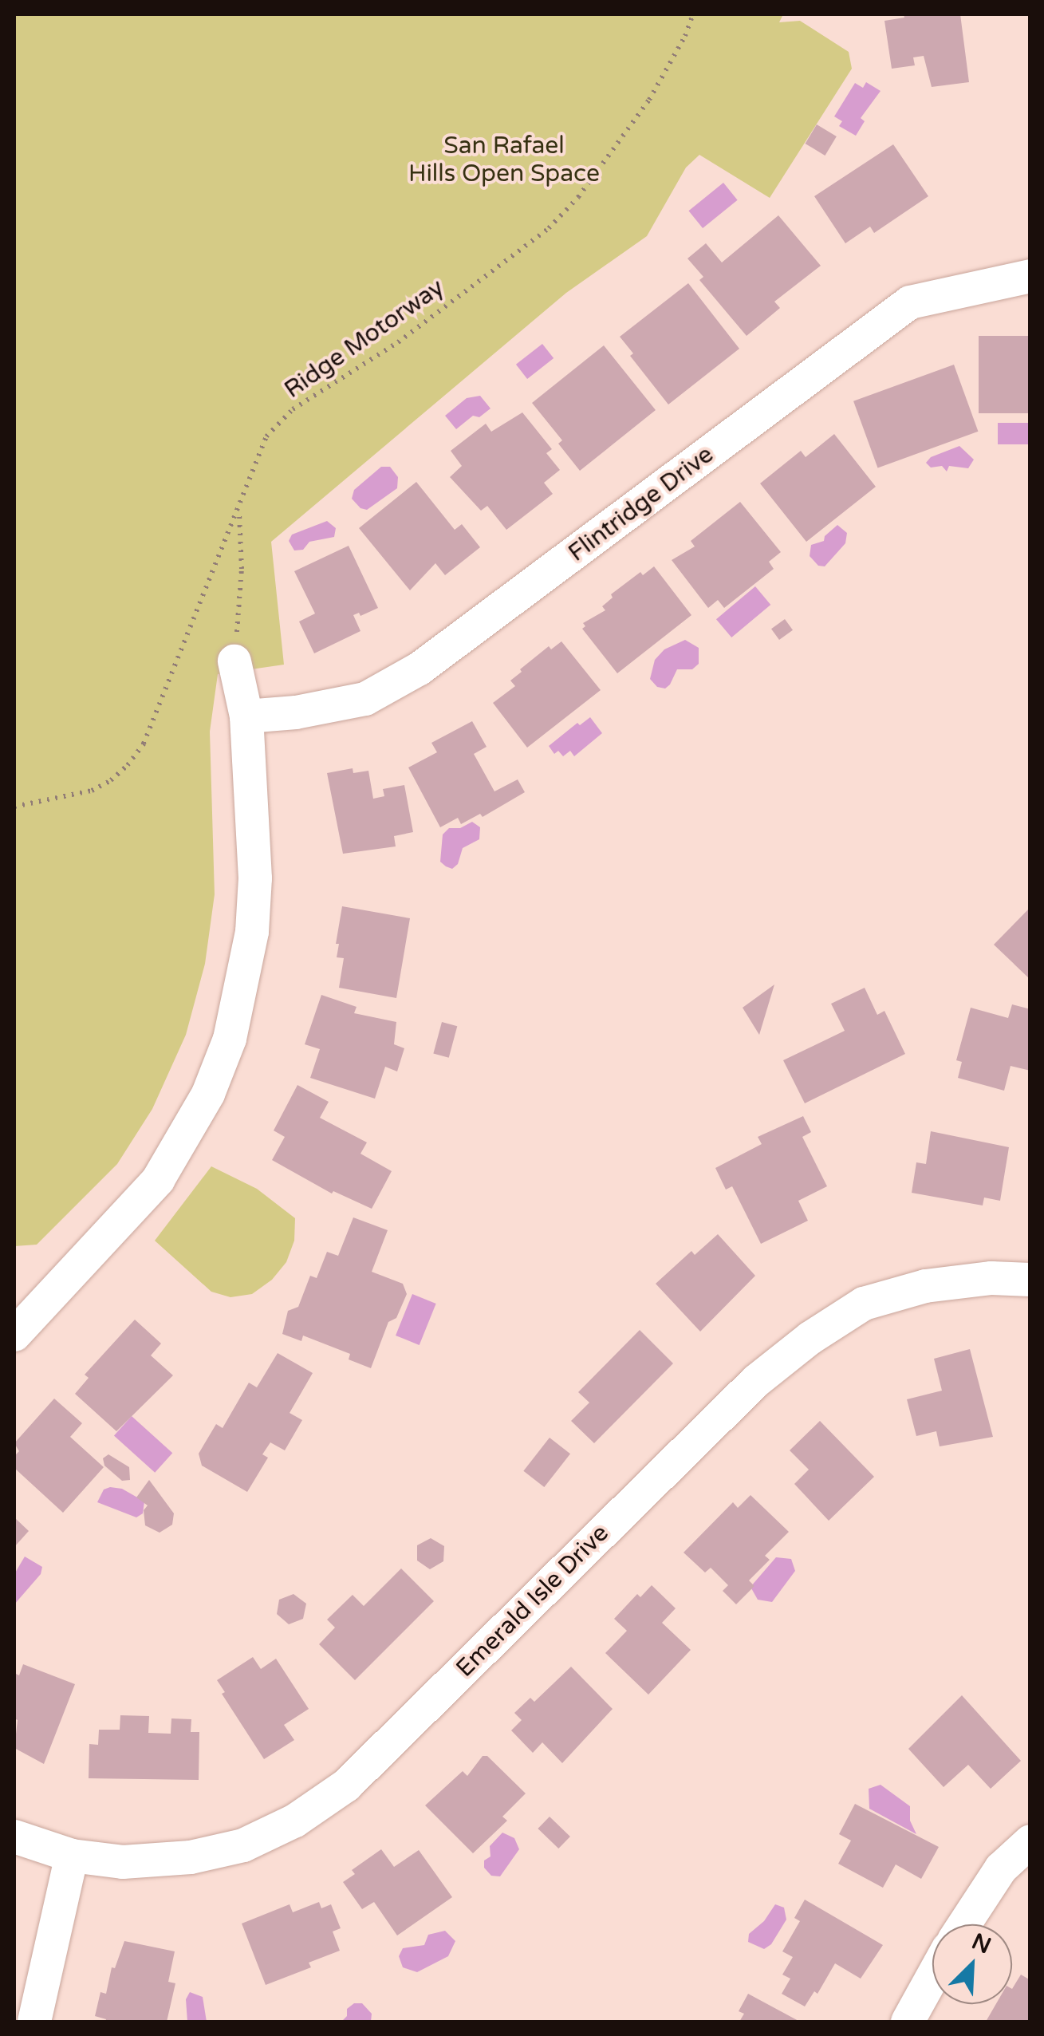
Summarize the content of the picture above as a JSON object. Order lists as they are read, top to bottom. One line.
{"streets":{"street":["Flintridge Drive","Emerald Isle Drive"],"path":["Ridge Motorway"]},"parks":["San Rafael Hills Open Space"],"north":"top right"}
